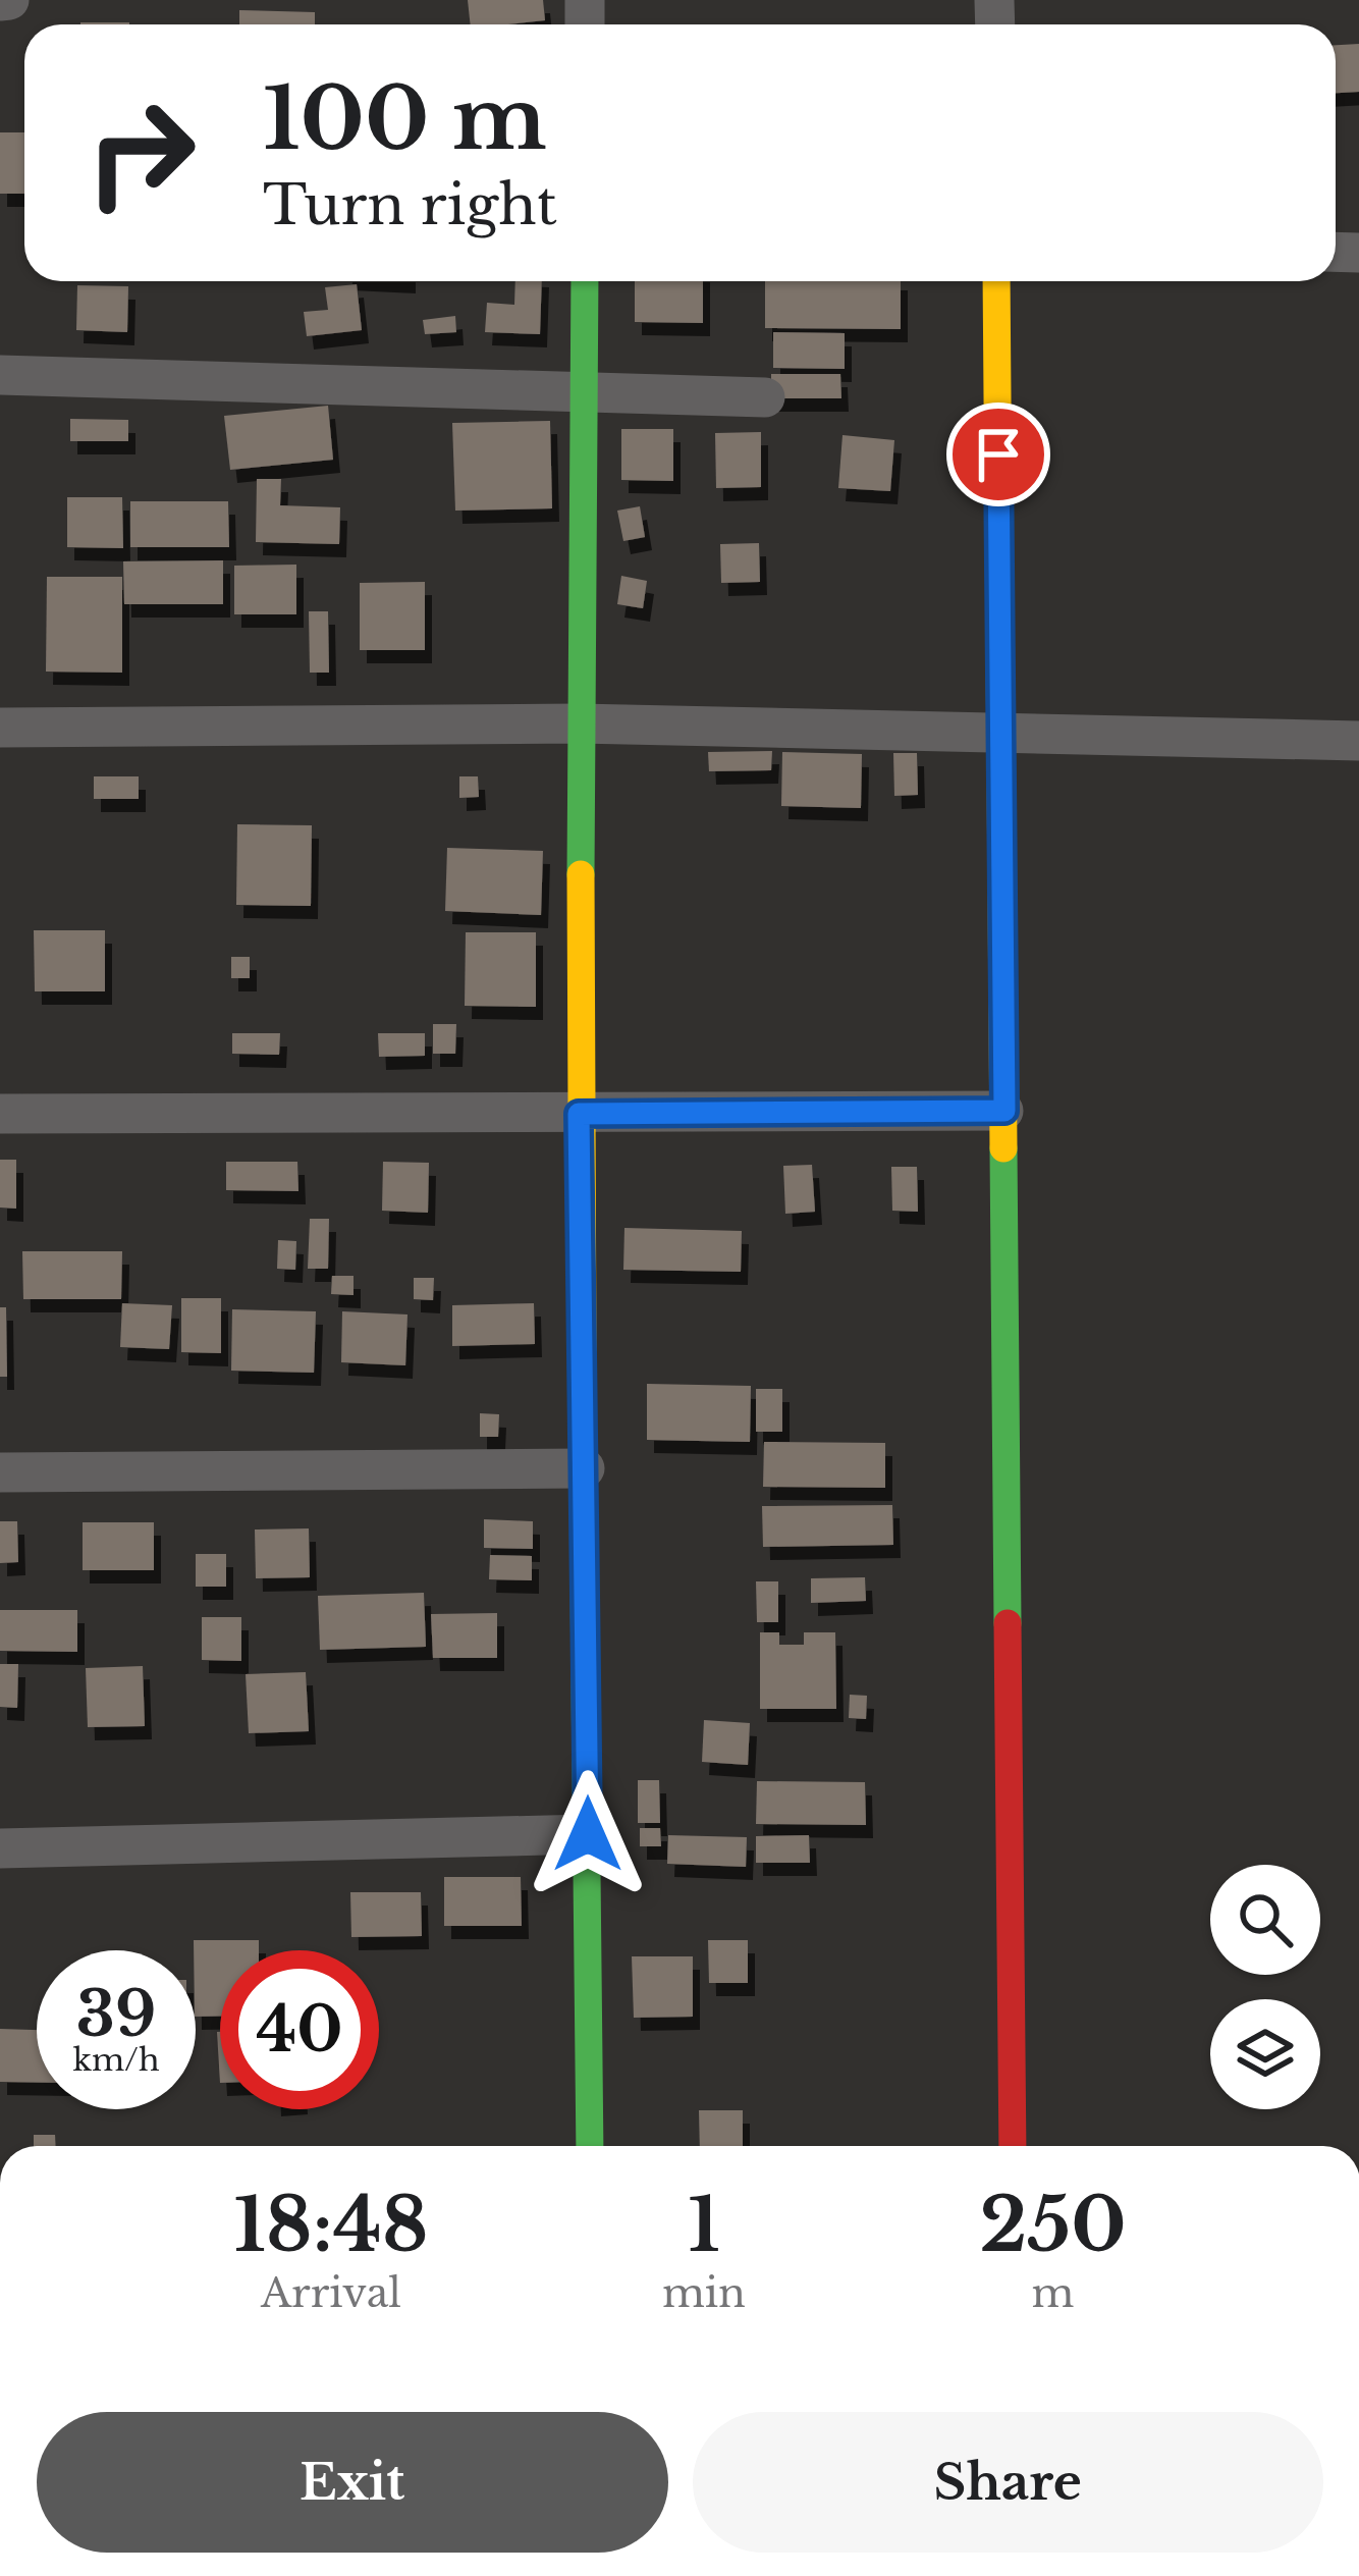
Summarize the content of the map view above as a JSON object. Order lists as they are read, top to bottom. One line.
{"page":{"turn":["100 m","Turn right"],"speed":"39 km/h","limit":"40","eta":["18:48","Arrival","1","min","250","m"],"buttons":["Exit","Share"]}}
